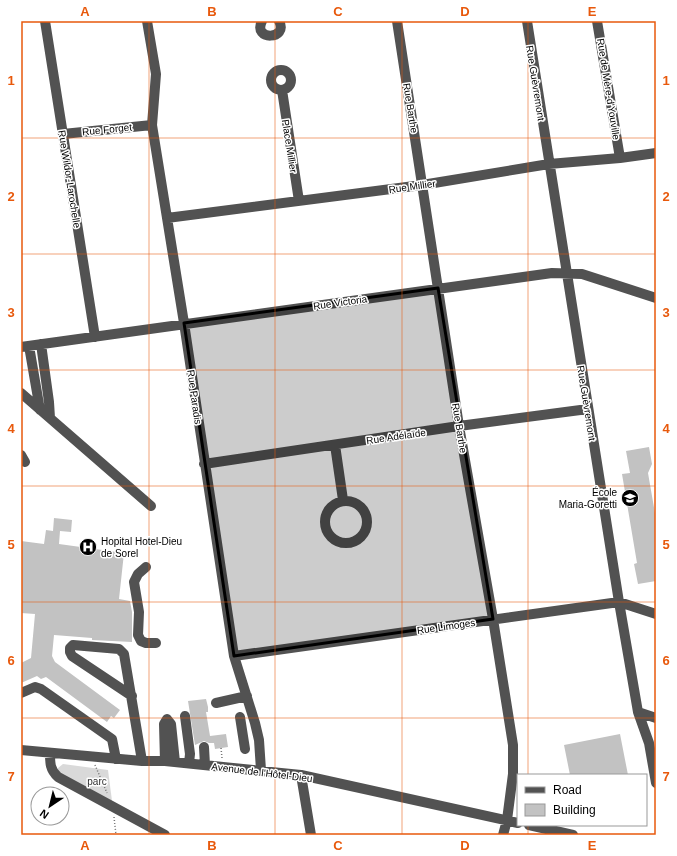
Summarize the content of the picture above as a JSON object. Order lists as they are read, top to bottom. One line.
{"streets":{"street":["Rue Guèvremont","Rue de Mère-d'Youville","Rue Barthe","Rue Forget","Place Millier","Rue Wildor-Larochelle","Rue Millier","Rue Victoria","Rue Paradis","Rue Adélaïde","Rue Limoges","Avenue de l'Hôtel-Dieu"]},"crossings":[["Rue Guèvremont","Rue Millier"],["Rue Guèvremont","Rue Victoria"],["Rue Guèvremont","Rue Adélaïde"],["Rue Guèvremont","Rue Limoges"],["Rue de Mère-d'Youville","Rue Millier"],["Rue Barthe","Rue Millier"],["Rue Barthe","Rue Victoria"],["Rue Barthe","Rue Adélaïde"],["Rue Barthe","Rue Limoges"],["Rue Barthe","Avenue de l'Hôtel-Dieu"],["Rue Forget","Rue Wildor-Larochelle"],["Rue Forget","Rue Paradis"],["Place Millier","Rue Millier"],["Rue Wildor-Larochelle","Rue Victoria"],["Rue Millier","Rue Paradis"],["Rue Victoria","Rue Paradis"],["Rue Paradis","Rue Adélaïde"],["Rue Paradis","Rue Limoges"],["Rue Paradis","Avenue de l'Hôtel-Dieu"]],"parks":["parc"],"places":{"school or university":["École Maria-Goretti"],"hospital":["Hopital Hotel-Dieu de Sorel"]},"legend":["Road","Building"],"north":"bottom left","grid":{"columns":["A","B","C","D","E"],"rows":["1","2","3","4","5","6","7"]}}
